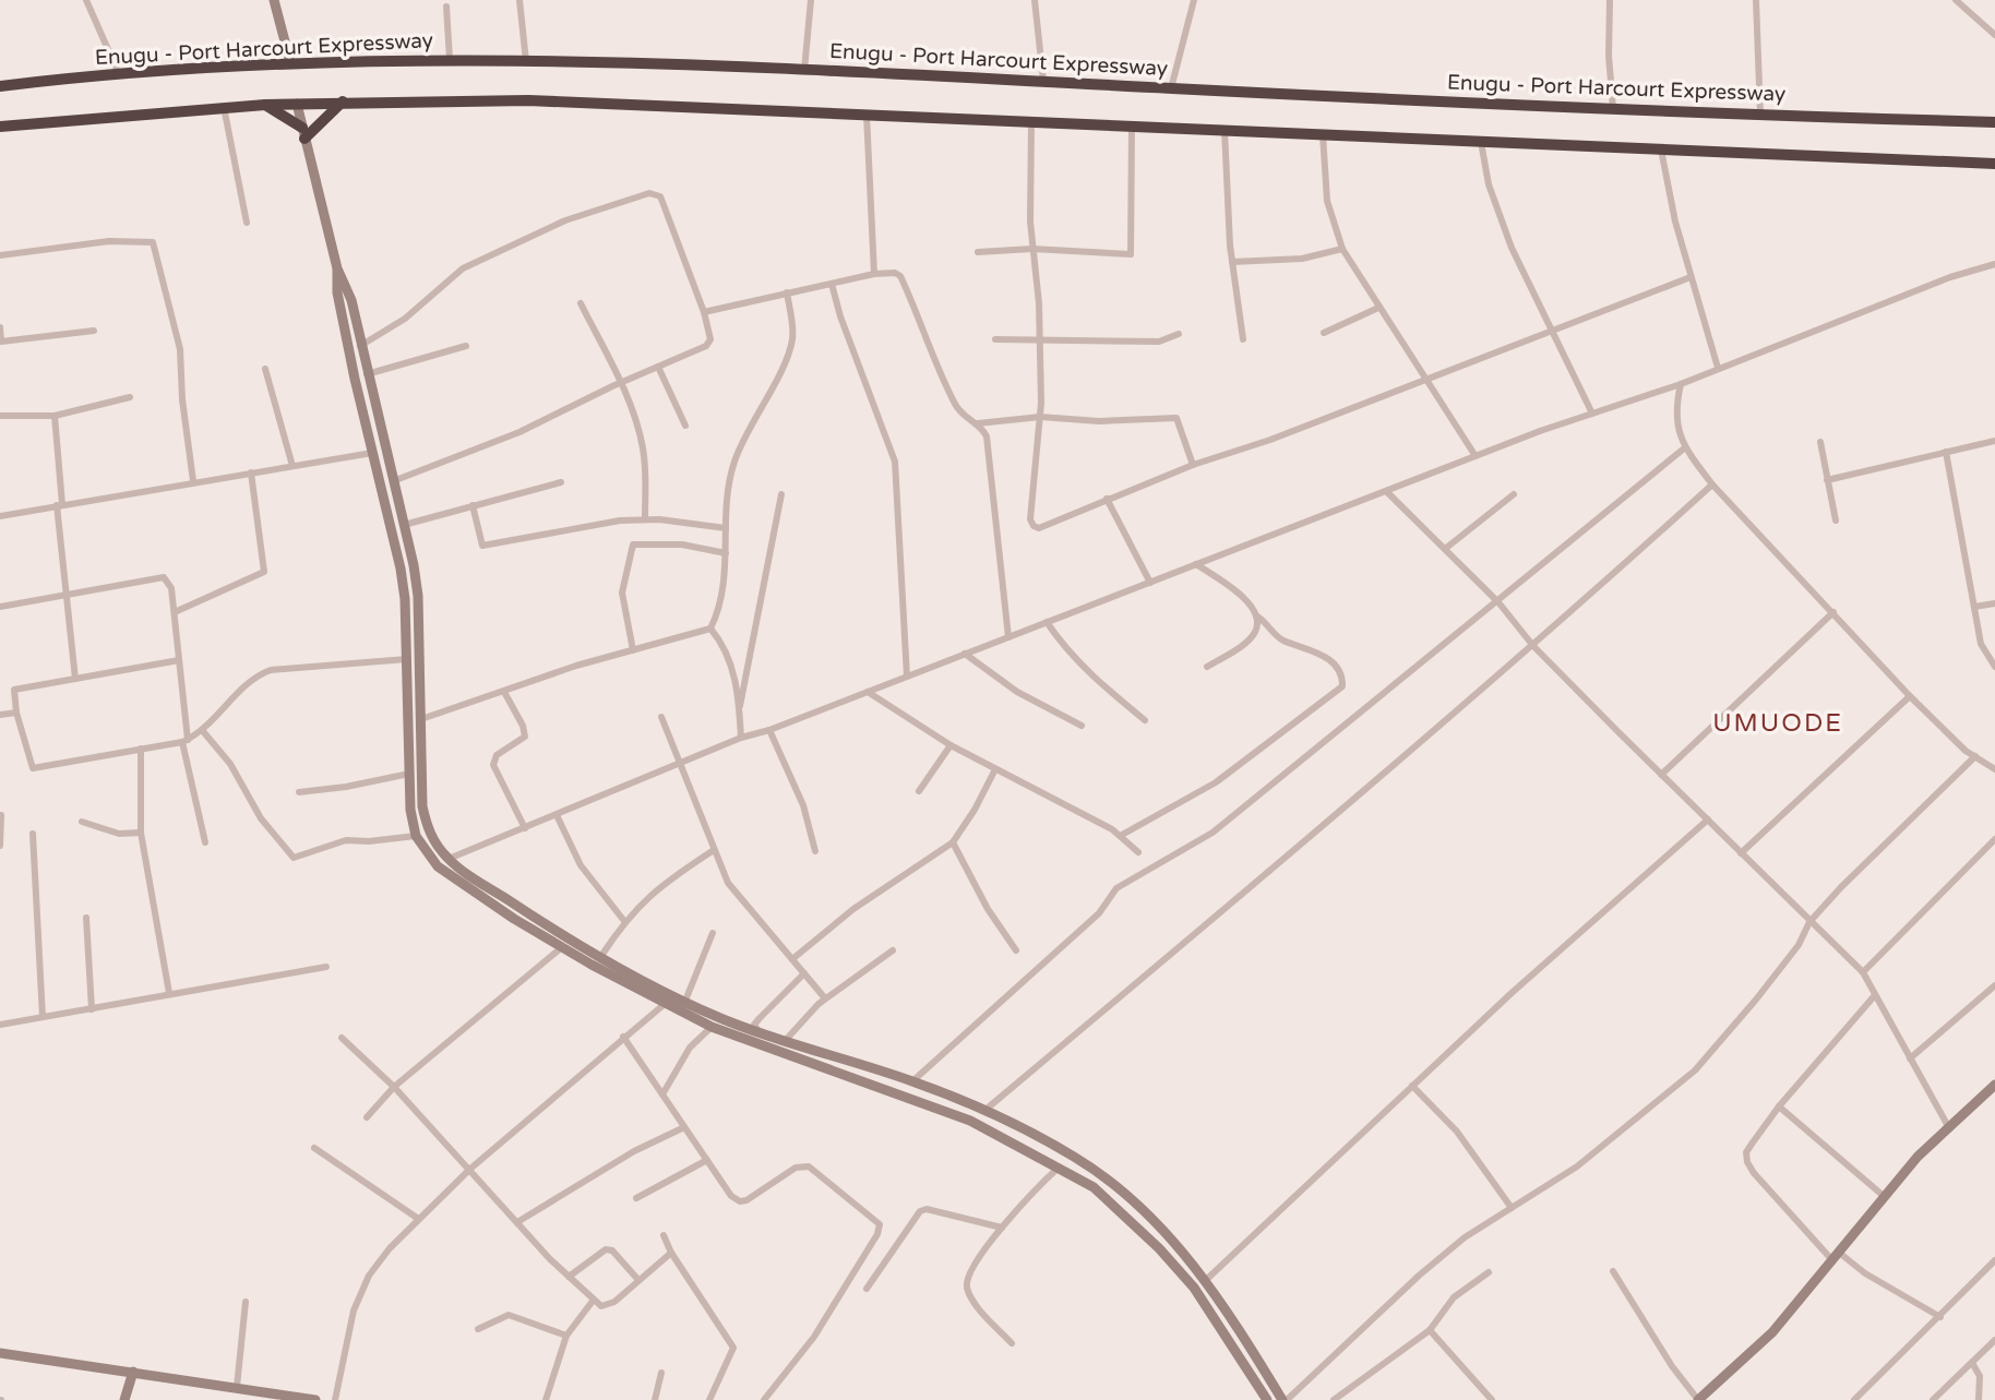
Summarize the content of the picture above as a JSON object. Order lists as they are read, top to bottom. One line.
{"streets":{"highway":["Enugu - Port Harcourt Expressway"]},"districts":["UMUODE"]}
